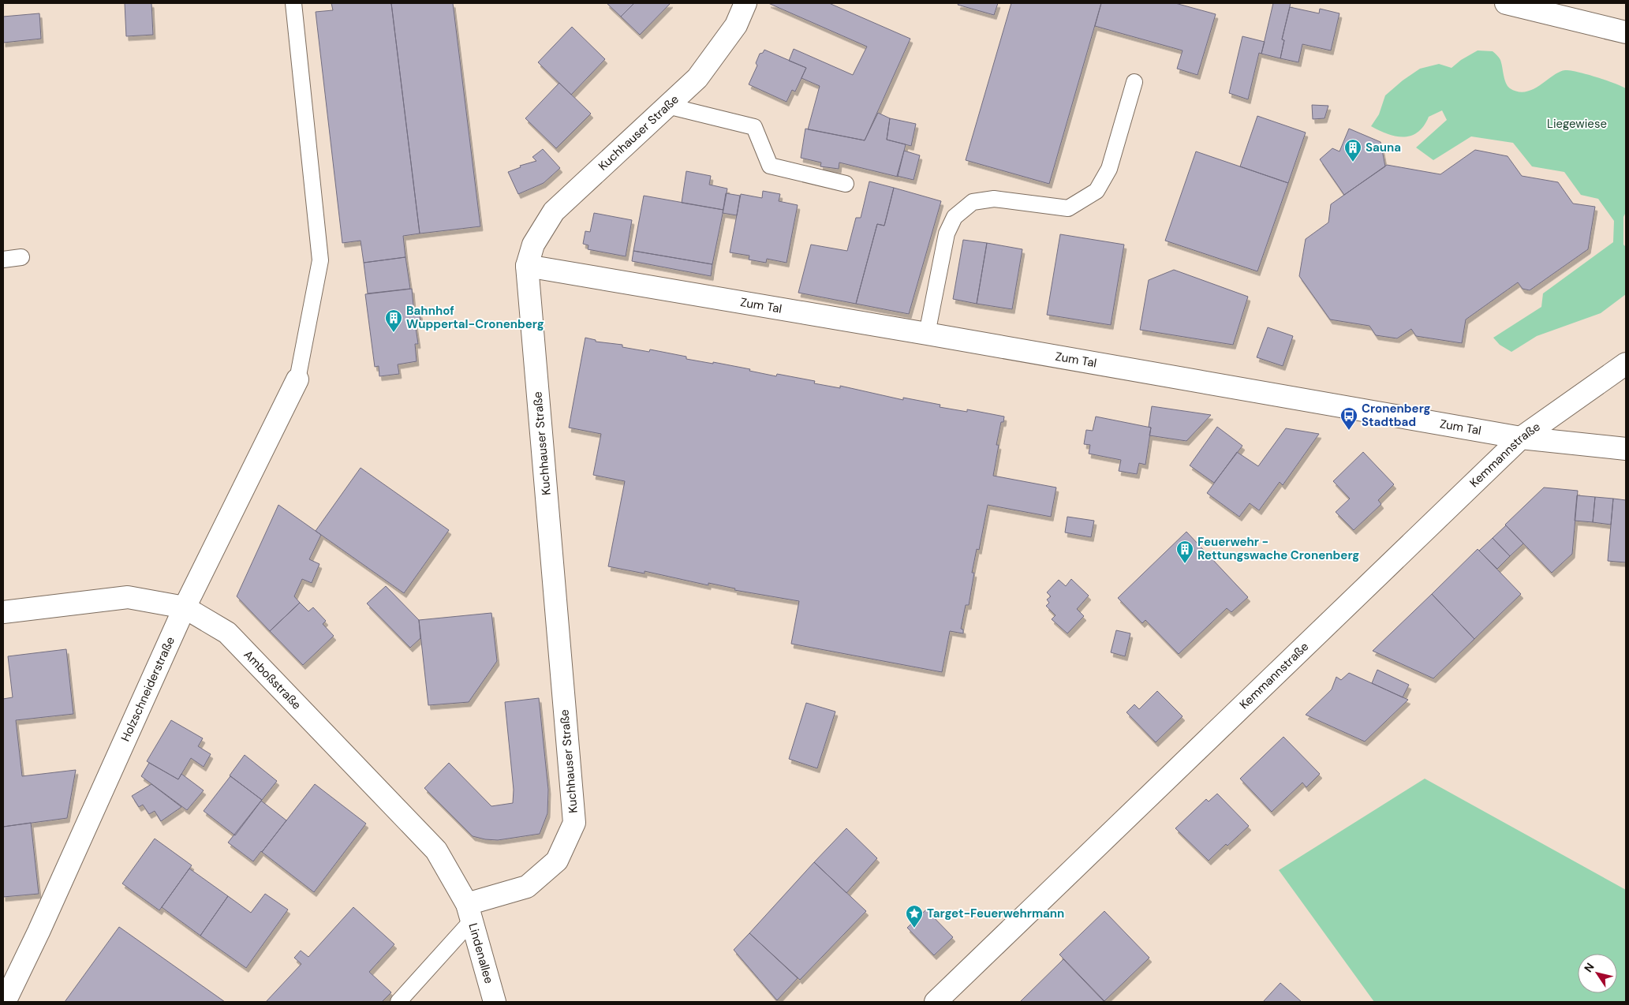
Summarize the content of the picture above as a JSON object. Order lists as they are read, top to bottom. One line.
{"streets":{"street":["Kuchhauser Straße","Zum Tal","Kemmannstraße","Amboßstraße","Holzschneiderstraße","Lindenallee"]},"crossings":[["Kuchhauser Straße","Zum Tal"],["Kuchhauser Straße","Amboßstraße"],["Kuchhauser Straße","Lindenallee"],["Zum Tal","Kemmannstraße"],["Amboßstraße","Holzschneiderstraße"],["Amboßstraße","Lindenallee"]],"parks":["Liegewiese"],"places":{"building":["Sauna","Bahnhof Wuppertal-Cronenberg","Feuerwehr - Rettungswache Cronenberg"],"bus stop":["Cronenberg Stadtbad"],"place":["Target-Feuerwehrmann"]},"north":"top left"}
